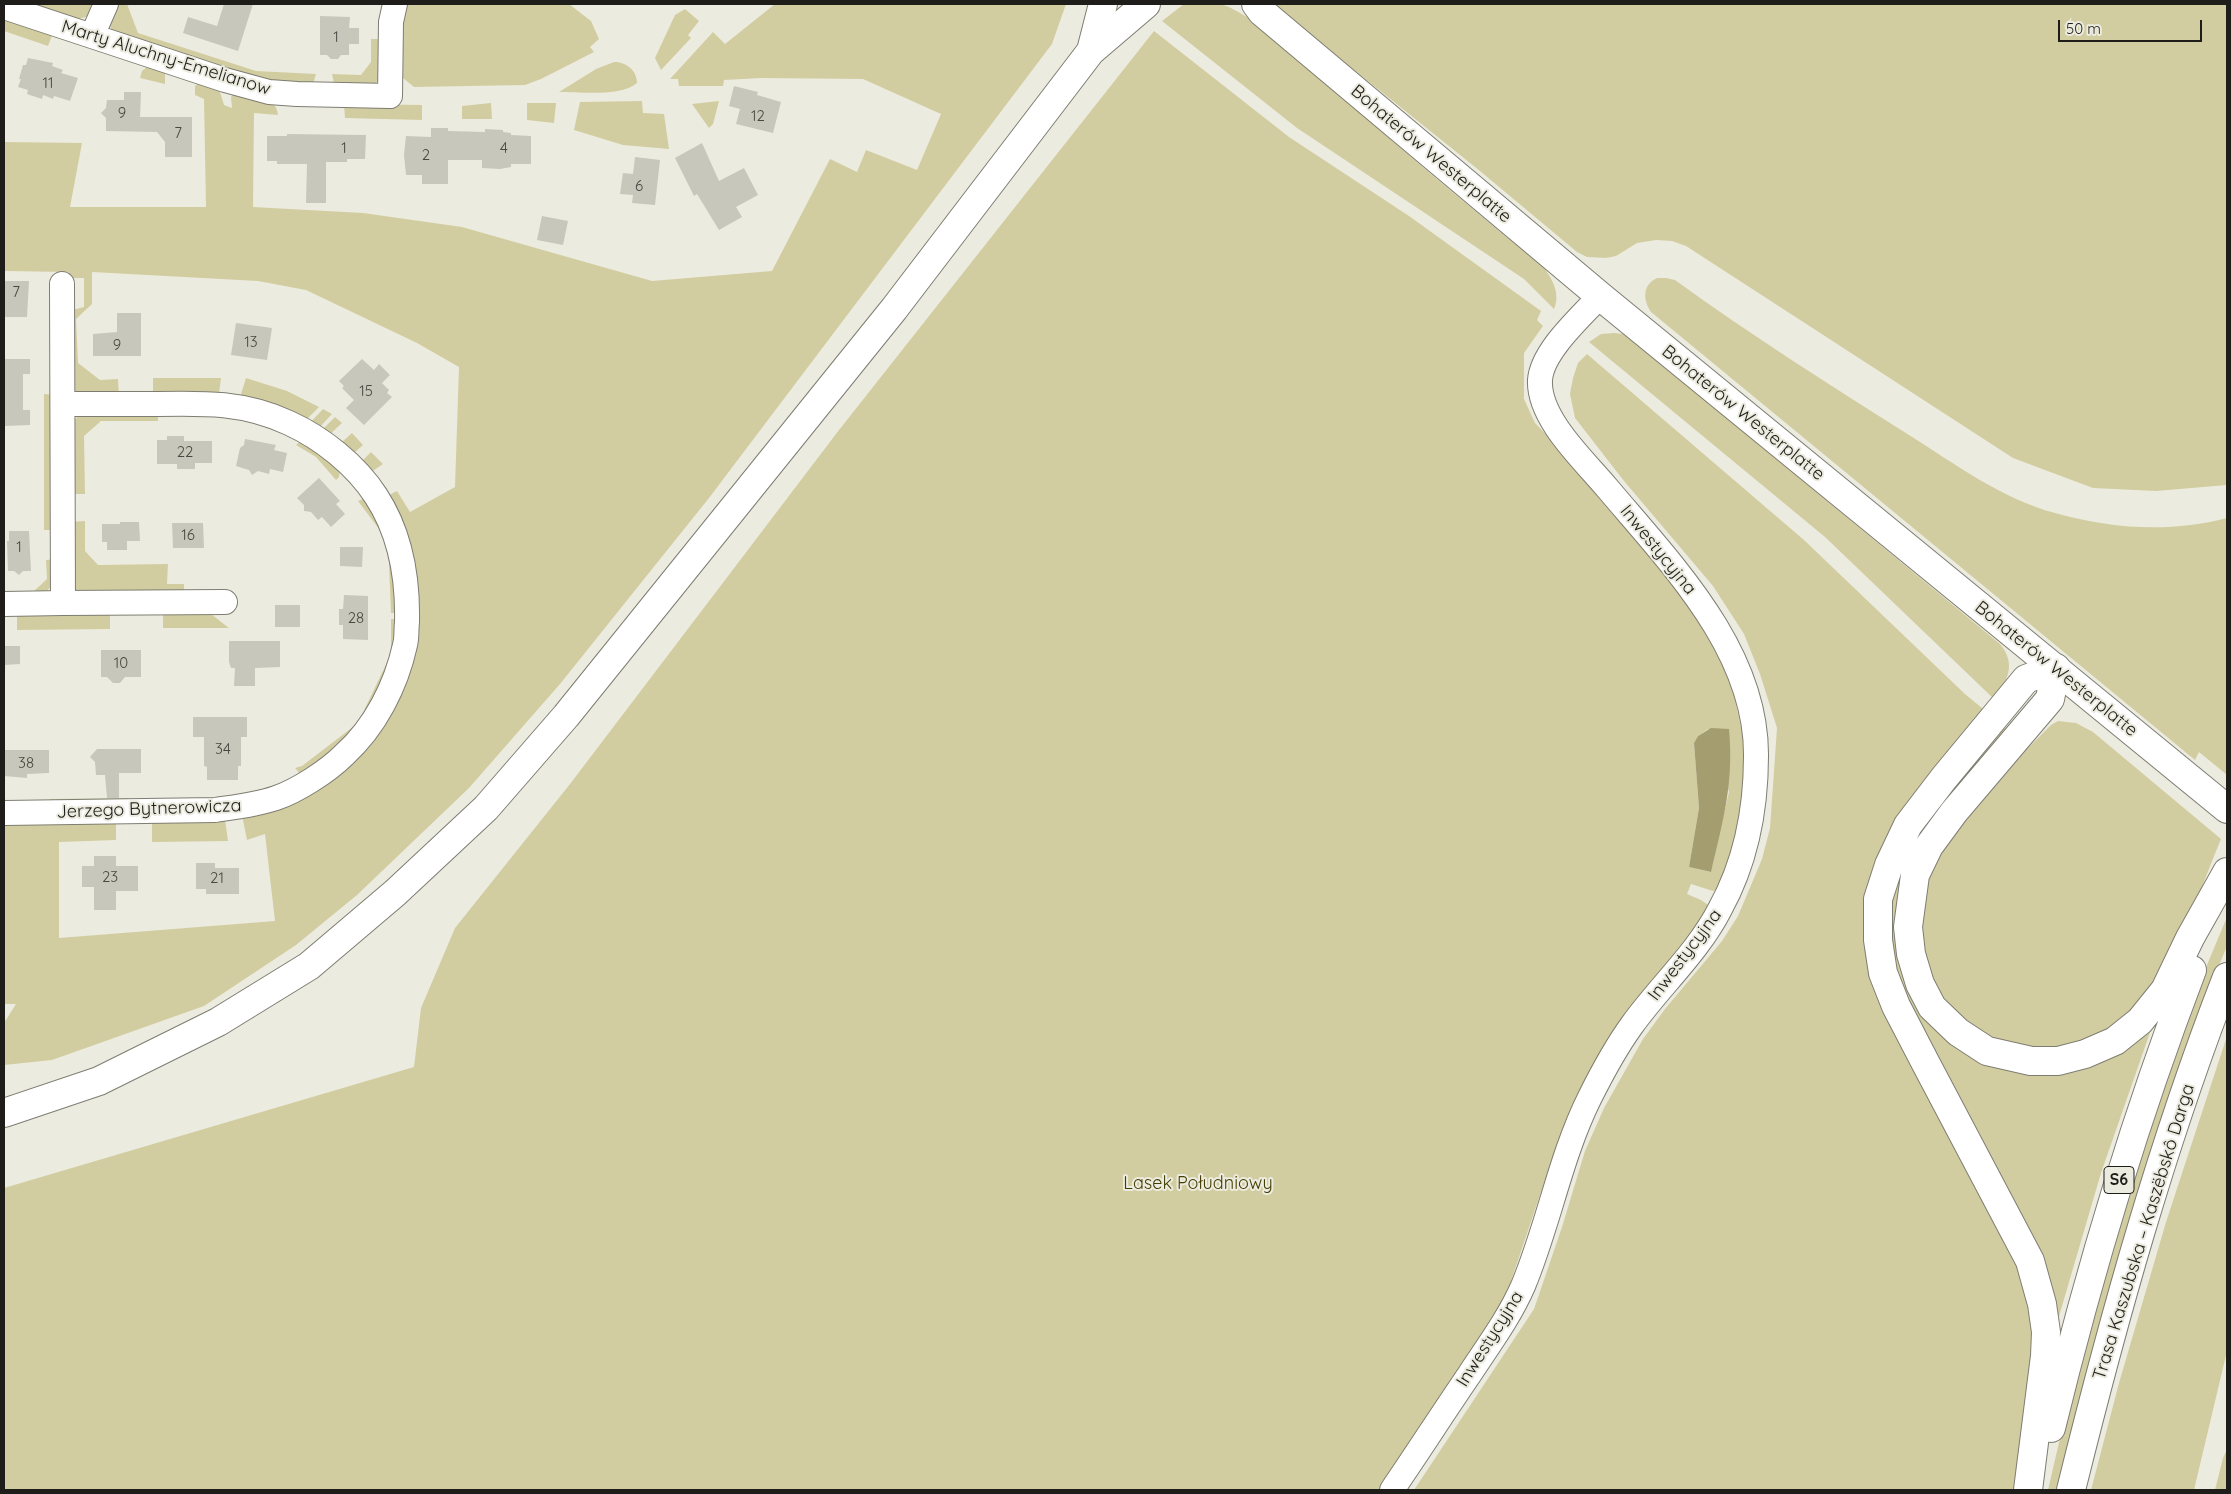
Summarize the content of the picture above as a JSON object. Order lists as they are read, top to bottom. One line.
{"streets":{"main road":["Bohaterów Westerplatte","S6","Trasa Kaszubska – Kaszëbskô Darga"],"street":["Marty Aluchny-Emelianow","Inwestycyjna","Jerzego Bytnerowicza"]},"crossings":[["Bohaterów Westerplatte","Inwestycyjna"]],"parks":["Lasek Południowy"],"house_numbers":["1","11","9","12","7","1","4","2","6","7","13","9","15","22","16","1","28","10","34","38","23","21"],"scale_bar":"50 m"}
